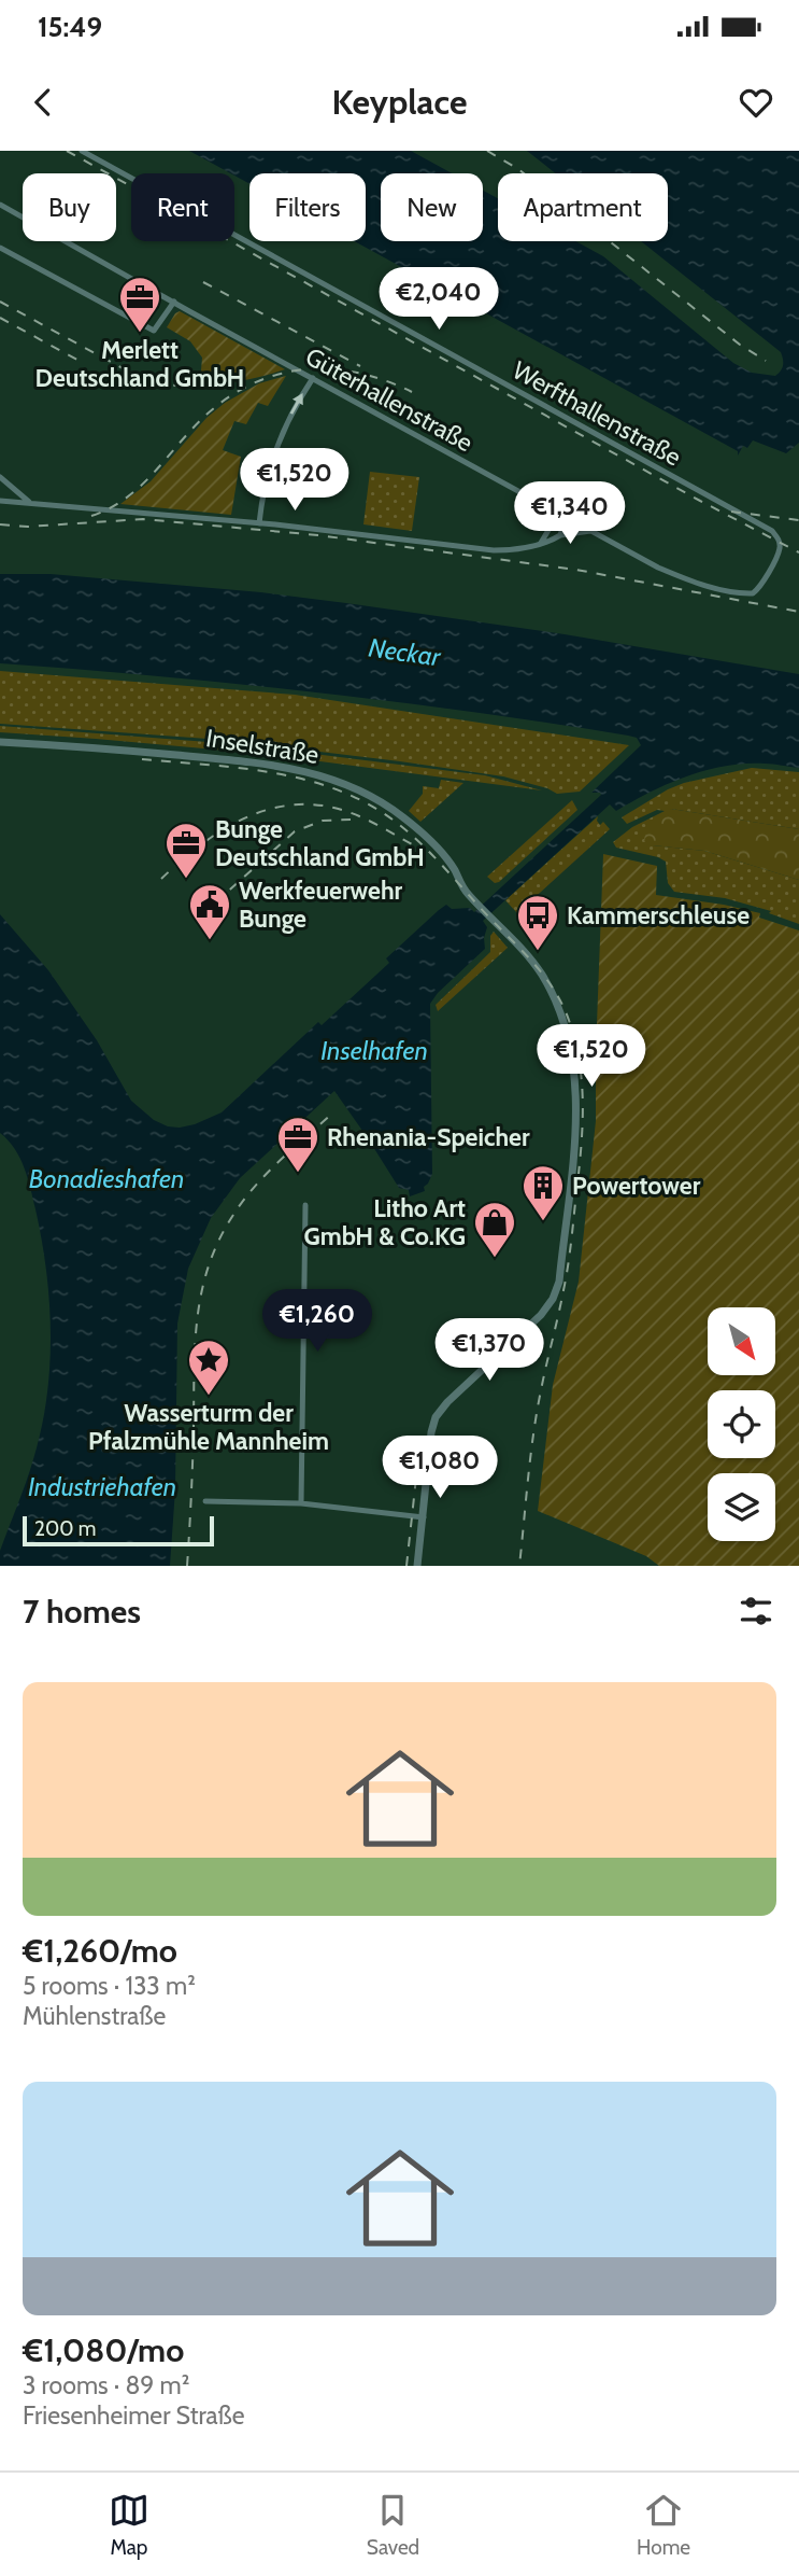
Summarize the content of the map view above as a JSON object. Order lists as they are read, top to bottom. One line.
{"streets":{"street":["Güterhallenstraße","Werfthallenstraße","Inselstraße"]},"crossings":[["Güterhallenstraße","Werfthallenstraße"]],"water":["Neckar","Inselhafen","Bonadieshafen","Industriehafen"],"places":{"office":["Merlett Deutschland GmbH","Bunge Deutschland GmbH","Rhenania-Speicher"],"public building":["Werkfeuerwehr Bunge"],"bus stop":["Kammerschleuse"],"building":["Powertower"],"shop":["Litho Art GmbH & Co.KG"],"place":["Wasserturm der Pfalzmühle Mannheim"]},"scale_bar":"200 m","north":"bottom right","page":{"status":"15:49","header":"Keyplace","chip":["Buy","Rent","Filters","New","Apartment"],"price":["€2,040","€1,520","€1,340","€1,520","€1,260","€1,370","€1,080"],"scale":"200 m","heading":"7 homes","list":[{"name":"€1,260/mo","note":"5 rooms · 133 m² · Mühlenstraße"},{"name":"€1,080/mo","note":"3 rooms · 89 m² · Friesenheimer Straße"}],"tabs":["Map","Saved","Home"]}}
